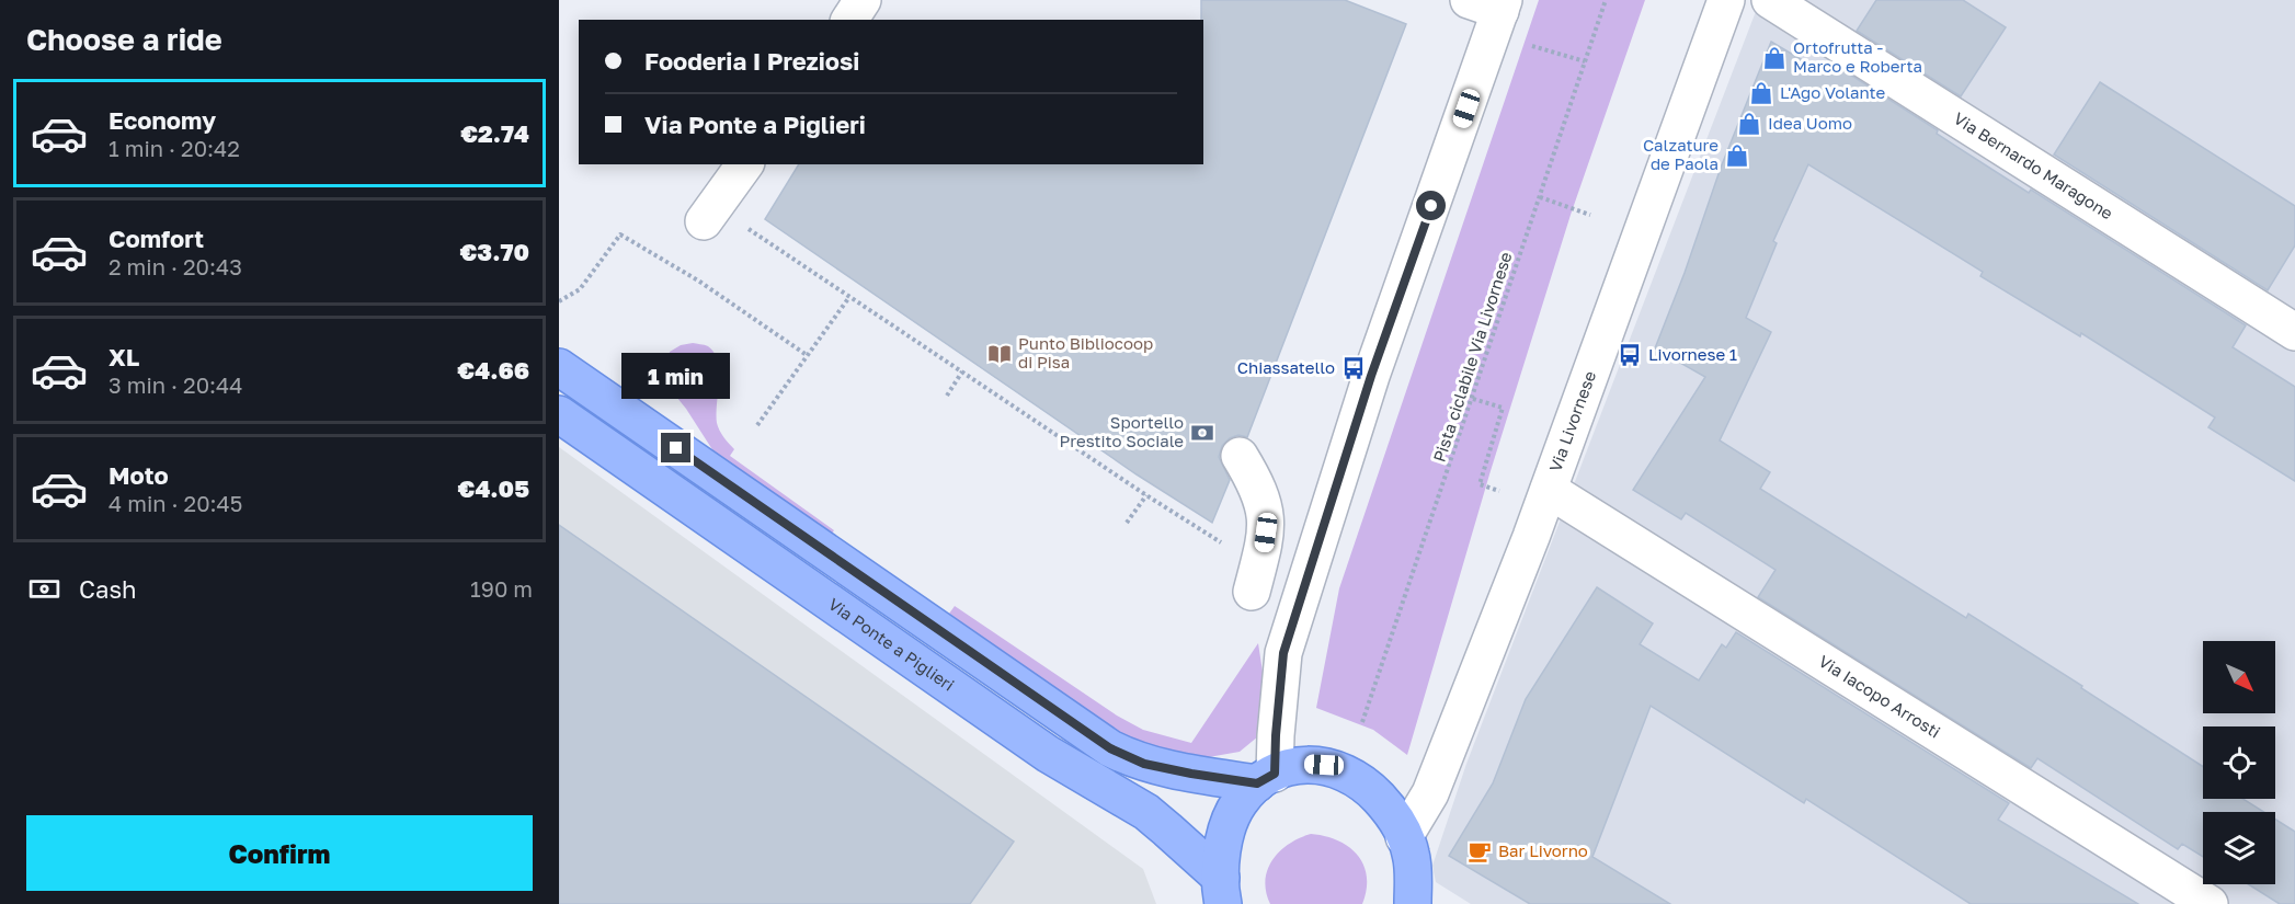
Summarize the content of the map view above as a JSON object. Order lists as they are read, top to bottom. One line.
{"streets":{"main road":["Via Ponte a Piglieri"],"street":["Via Bernardo Maragone","Via Livornese","Via Iacopo Arrosti"],"path":["Pista ciclabile Via Livornese"]},"crossings":[["Via Livornese","Via Iacopo Arrosti"]],"places":{"shop":["Ortofrutta - Marco e Roberta","L'Ago Volante","Idea Uomo","Calzature de Paola"],"library":["Punto Bibliocoop di Pisa"],"bus stop":["Livornese 1","Chiassatello"],"bank":["Sportello Prestito Sociale"],"cafe":["Bar Livorno"]},"north":"bottom right","page":{"heading":"Choose a ride","banner":["Fooderia I Preziosi","Via Ponte a Piglieri"],"list":[{"name":"Economy","note":"1 min · 20:42","value":"€2.74"},{"name":"Comfort","note":"2 min · 20:43","value":"€3.70"},{"name":"XL","note":"3 min · 20:44","value":"€4.66"},{"name":"Moto","note":"4 min · 20:45","value":"€4.05"}],"bubble":"1 min","pay":["Cash","190 m"],"buttons":"Confirm"}}
